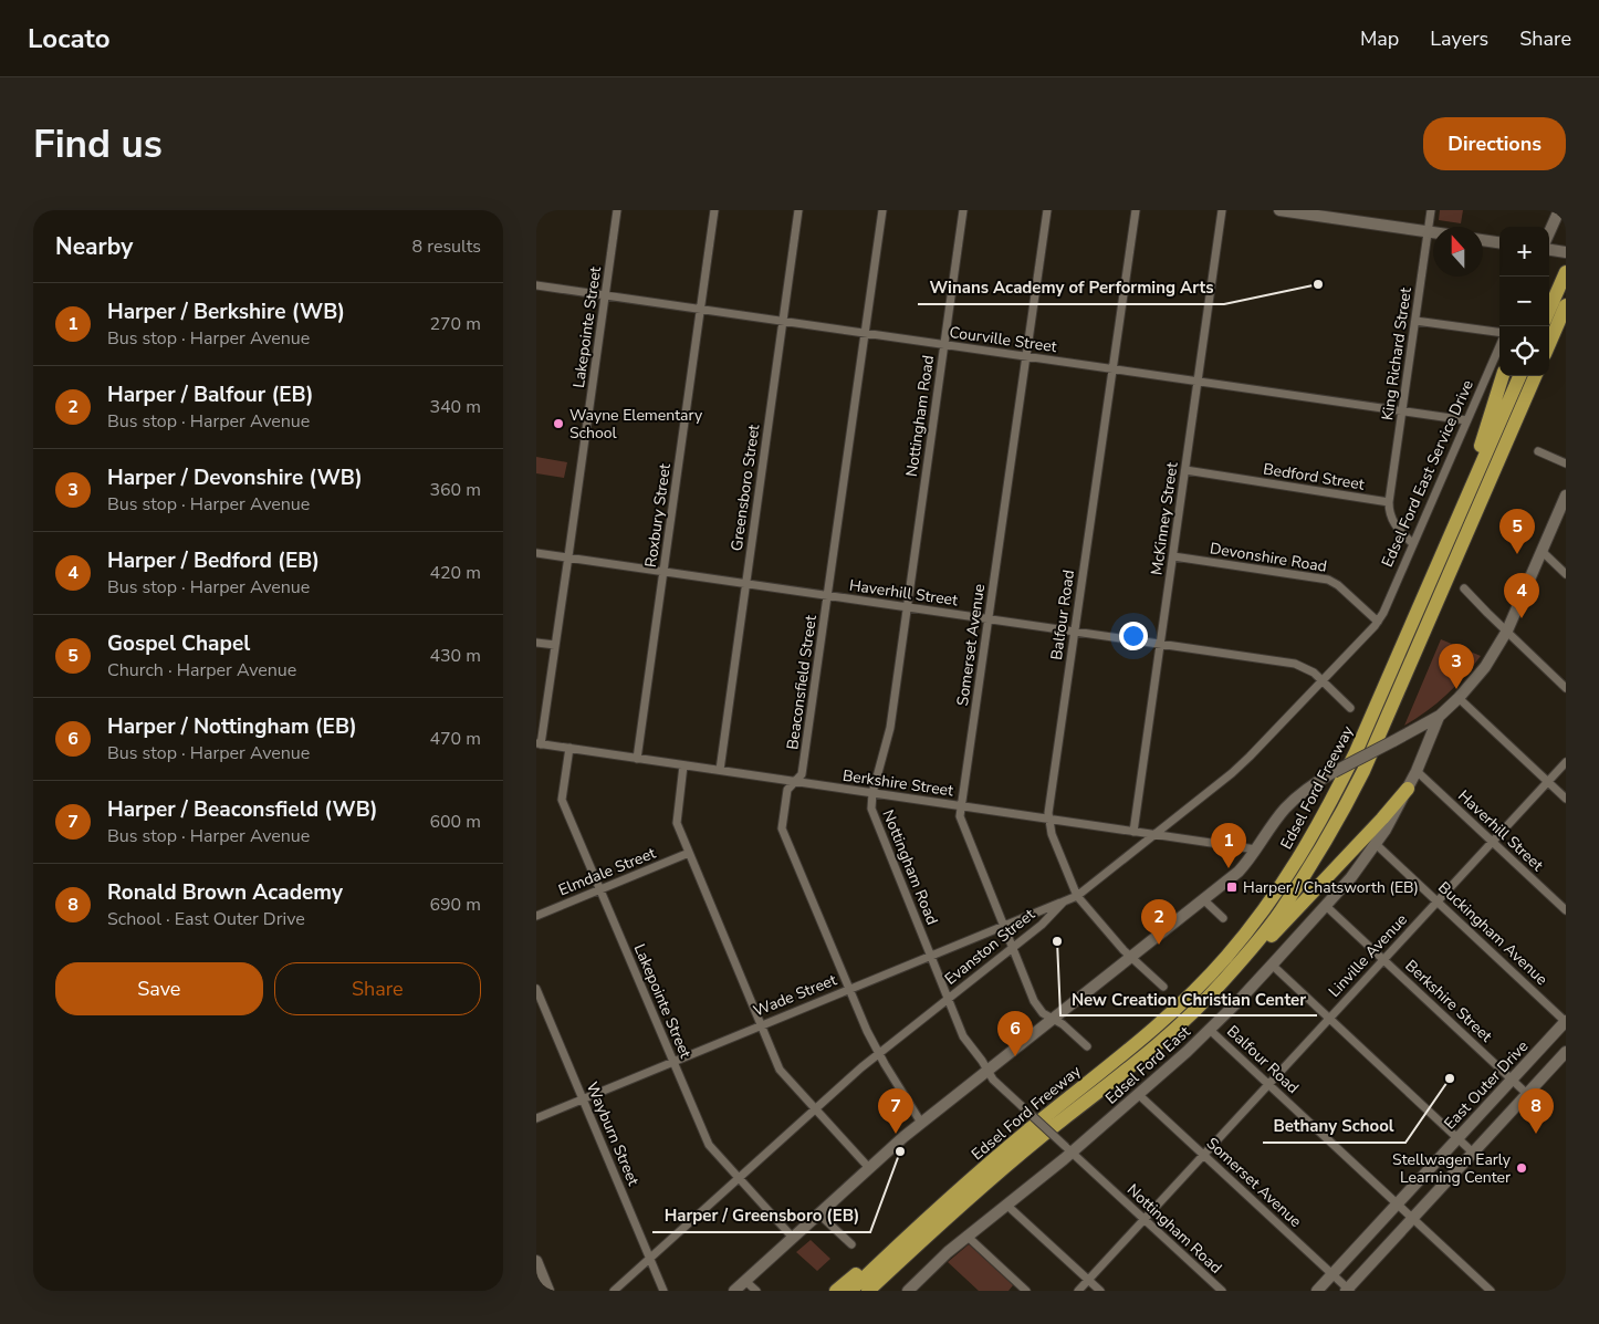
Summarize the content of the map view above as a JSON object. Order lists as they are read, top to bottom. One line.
{"streets":{"highway":["Edsel Ford Freeway"],"street":["Lakepointe Street","Courville Street","King Richard Street","Nottingham Road","Edsel Ford East Service Drive","Bedford Street","Greensboro Street","Roxbury Street","McKinney Street","Devonshire Road","Haverhill Street","Balfour Road","Somerset Avenue","Beaconsfield Street","Berkshire Street","Elmdale Street","Buckingham Avenue","Evanston Street","Linville Avenue","Wade Street","Edsel Ford East","East Outer Drive","Wayburn Street"]},"crossings":[["Lakepointe Street","Courville Street"],["Lakepointe Street","Haverhill Street"],["Lakepointe Street","Berkshire Street"],["Lakepointe Street","Elmdale Street"],["Lakepointe Street","Evanston Street"],["Lakepointe Street","Wade Street"],["Courville Street","King Richard Street"],["Courville Street","Nottingham Road"],["Courville Street","Edsel Ford East Service Drive"],["Courville Street","Greensboro Street"],["Courville Street","Roxbury Street"],["Courville Street","McKinney Street"],["Courville Street","Balfour Road"],["Courville Street","Somerset Avenue"],["Courville Street","Beaconsfield Street"],["King Richard Street","Bedford Street"],["Nottingham Road","Haverhill Street"],["Nottingham Road","Berkshire Street"],["Nottingham Road","Evanston Street"],["Nottingham Road","Linville Avenue"],["Nottingham Road","Wade Street"],["Nottingham Road","Edsel Ford East"],["Edsel Ford East Service Drive","Devonshire Road"],["Edsel Ford East Service Drive","Evanston Street"],["Bedford Street","McKinney Street"],["Greensboro Street","Haverhill Street"],["Greensboro Street","Berkshire Street"],["Roxbury Street","Haverhill Street"],["Roxbury Street","Berkshire Street"],["McKinney Street","Devonshire Road"],["McKinney Street","Haverhill Street"],["McKinney Street","Berkshire Street"],["Devonshire Road","Evanston Street"],["Haverhill Street","Balfour Road"],["Haverhill Street","Somerset Avenue"],["Haverhill Street","Beaconsfield Street"],["Haverhill Street","Evanston Street"],["Haverhill Street","Linville Avenue"],["Haverhill Street","Edsel Ford East"],["Balfour Road","Berkshire Street"],["Balfour Road","Evanston Street"],["Balfour Road","Linville Avenue"],["Balfour Road","Edsel Ford East"],["Balfour Road","East Outer Drive"],["Somerset Avenue","Berkshire Street"],["Somerset Avenue","Evanston Street"],["Somerset Avenue","Linville Avenue"],["Somerset Avenue","Wade Street"],["Somerset Avenue","Edsel Ford East"],["Somerset Avenue","East Outer Drive"],["Beaconsfield Street","Berkshire Street"],["Beaconsfield Street","Evanston Street"],["Beaconsfield Street","Wade Street"],["Berkshire Street","Evanston Street"],["Berkshire Street","Linville Avenue"],["Berkshire Street","Edsel Ford East"],["Berkshire Street","East Outer Drive"],["Buckingham Avenue","Linville Avenue"],["Buckingham Avenue","Edsel Ford East"],["Buckingham Avenue","East Outer Drive"],["Evanston Street","Wade Street"],["Evanston Street","Wayburn Street"],["Wade Street","Wayburn Street"]],"places":{"other":["Winans Academy of Performing Arts","Wayne Elementary School","New Creation Christian Center","Bethany School","Harper / Greensboro (EB)","Stellwagen Early Learning Center"],"transit":["Harper / Chatsworth (EB)"]},"north":"top","page":{"header":"Locato","nav":["Map","Layers","Share"],"buttons":["Directions",["Save","Share"]],"title":"Find us","heading":["Nearby","8 results"],"map_buttons":["+","−"],"list":[{"mark":"1","name":"Harper / Berkshire (WB)","note":"Bus stop · Harper Avenue","value":"270 m"},{"mark":"2","name":"Harper / Balfour (EB)","note":"Bus stop · Harper Avenue","value":"340 m"},{"mark":"3","name":"Harper / Devonshire (WB)","note":"Bus stop · Harper Avenue","value":"360 m"},{"mark":"4","name":"Harper / Bedford (EB)","note":"Bus stop · Harper Avenue","value":"420 m"},{"mark":"5","name":"Gospel Chapel","note":"Church · Harper Avenue","value":"430 m"},{"mark":"6","name":"Harper / Nottingham (EB)","note":"Bus stop · Harper Avenue","value":"470 m"},{"mark":"7","name":"Harper / Beaconsfield (WB)","note":"Bus stop · Harper Avenue","value":"600 m"},{"mark":"8","name":"Ronald Brown Academy","note":"School · East Outer Drive","value":"690 m"}],"pins":["5","4","3","1","2","6","7","8"]}}
